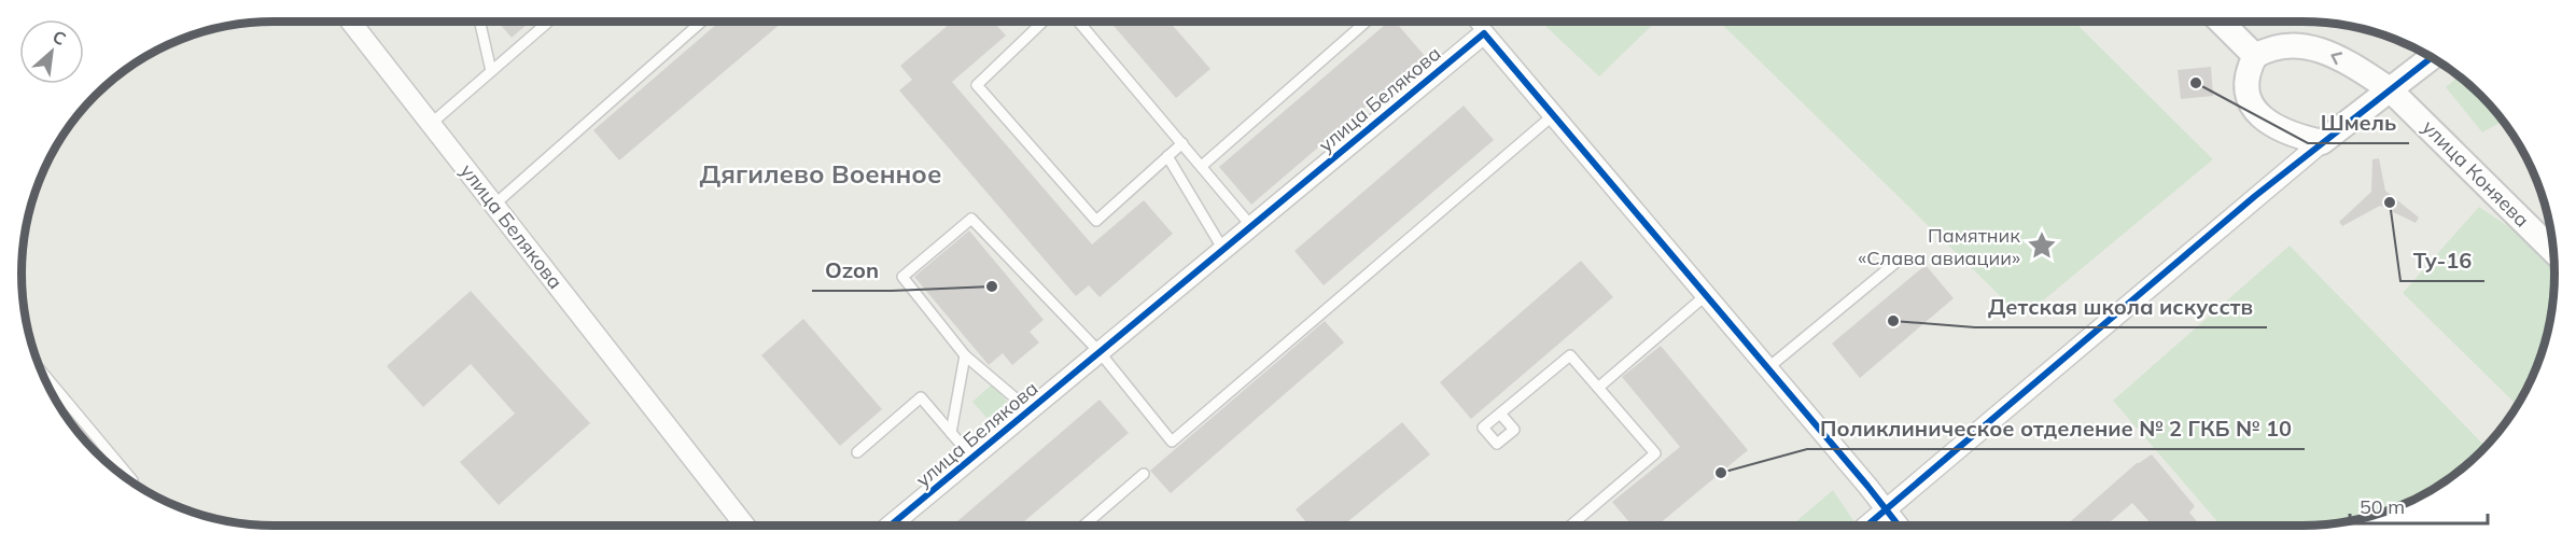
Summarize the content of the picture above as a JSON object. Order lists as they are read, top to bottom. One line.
{"streets":{"street":["улица Белякова","улица Коняева"]},"one_way":["улица Коняева"],"districts":["Дягилево Военное"],"places":{"other":["Шмель","Ту-16","Ozon","Детская школа искусств","Поликлиническое отделение № 2 ГКБ № 10"],"place":["Памятник «Слава авиации»"]},"scale_bar":"50 m","north":"top right"}
